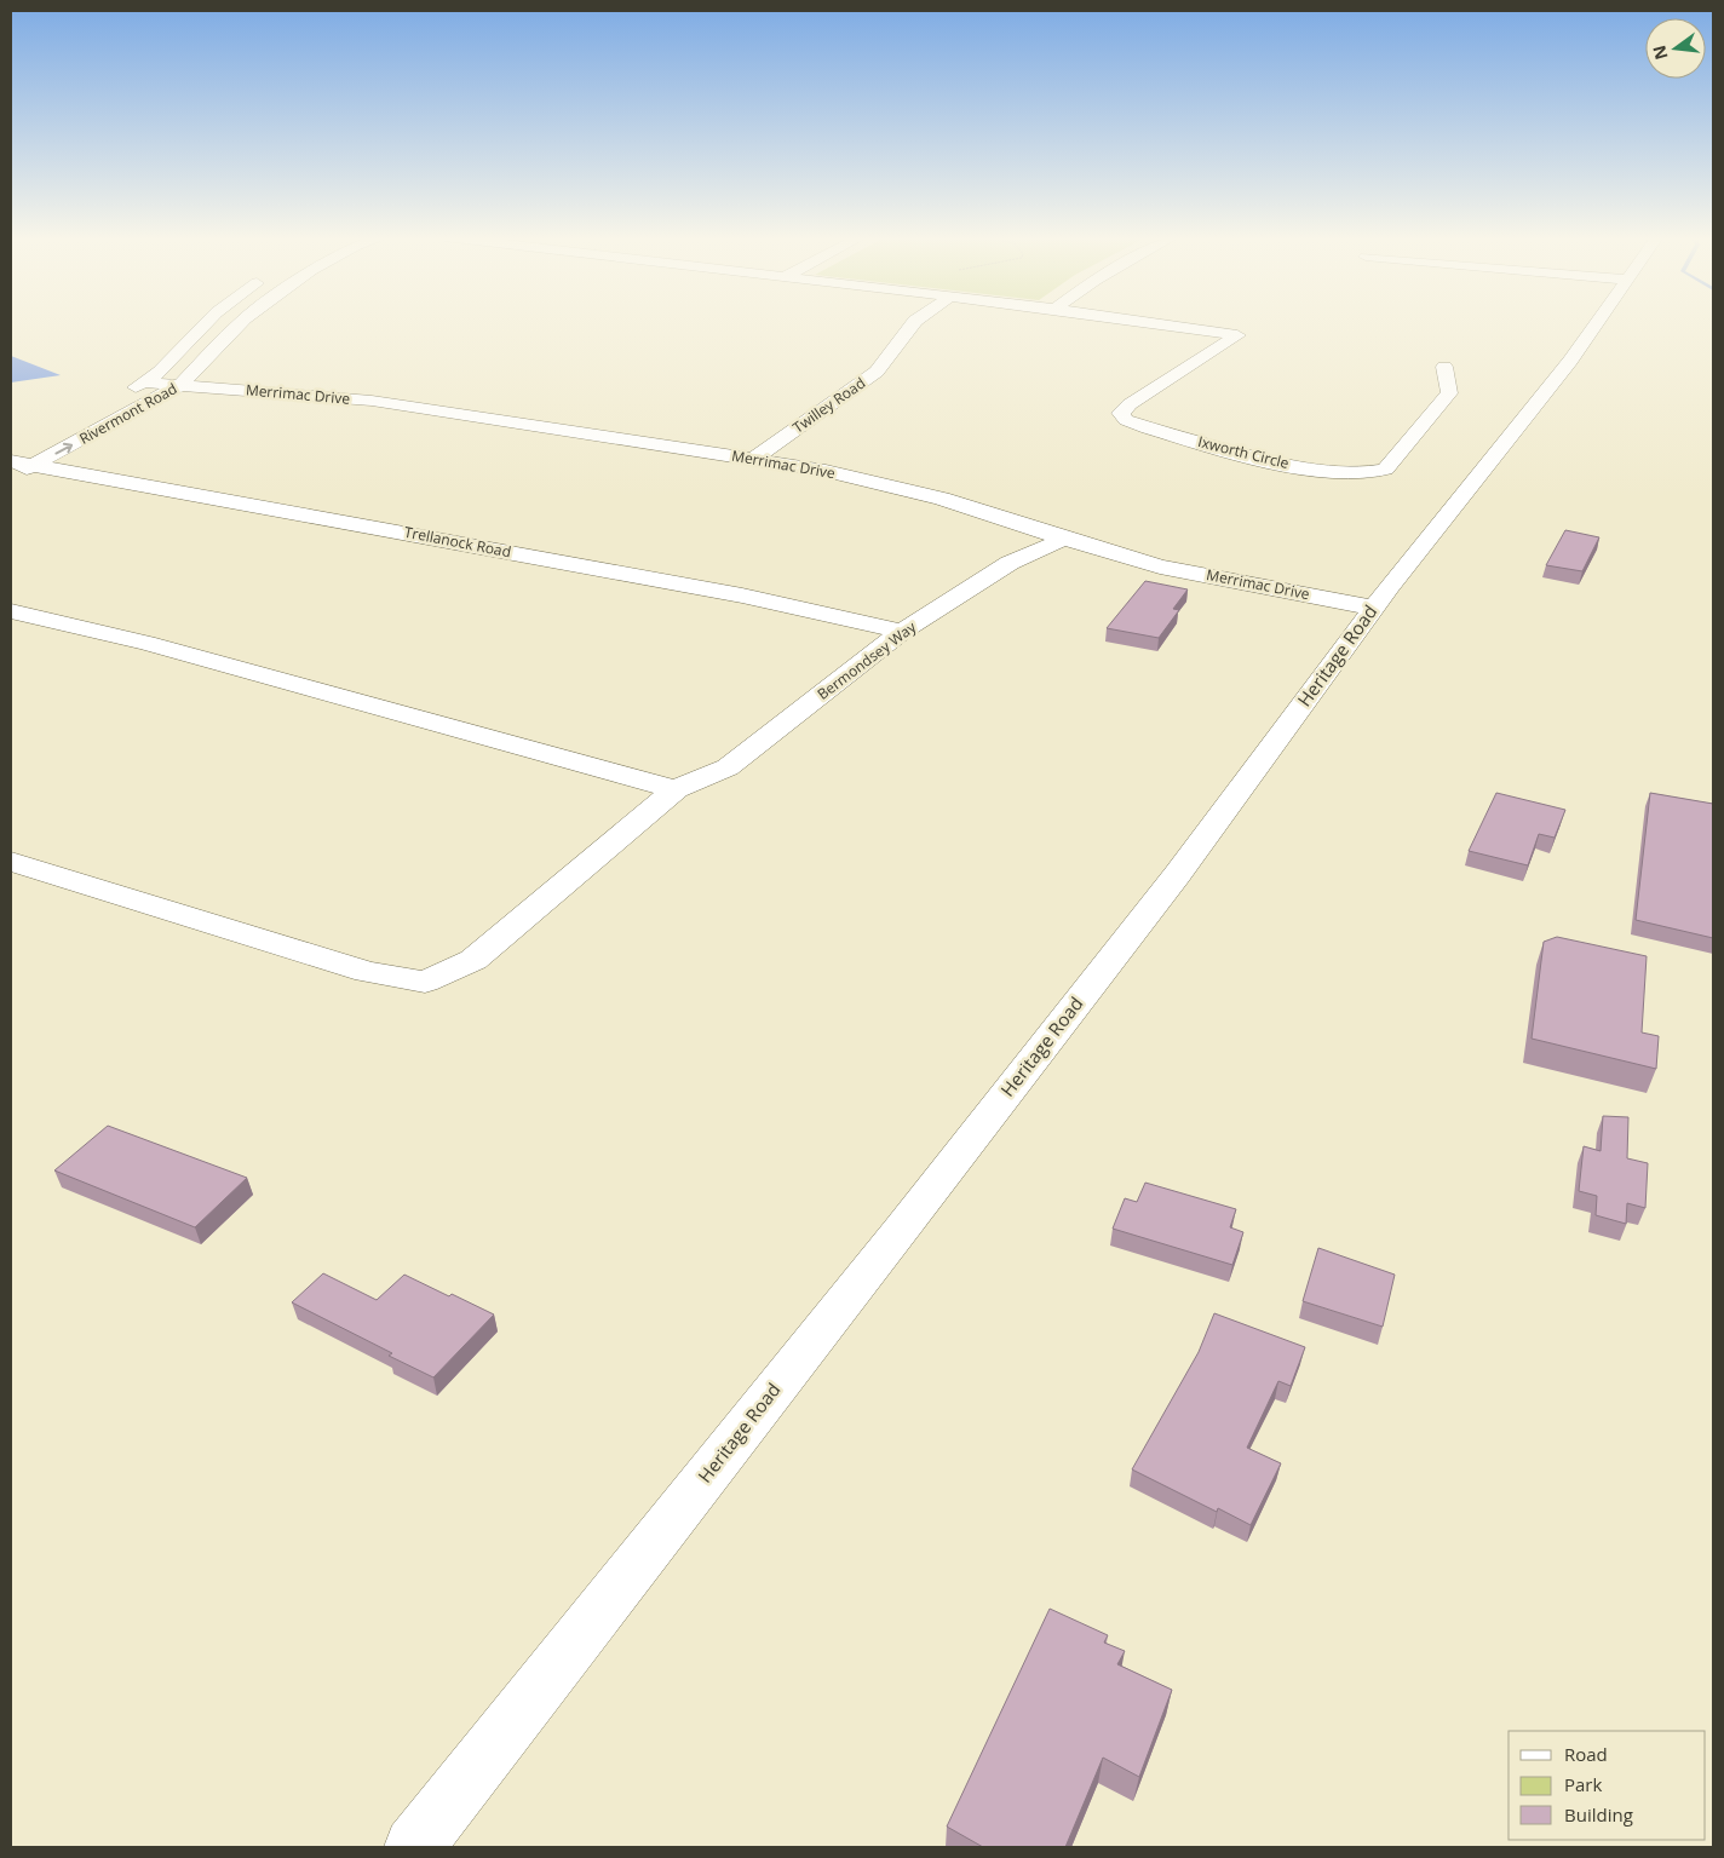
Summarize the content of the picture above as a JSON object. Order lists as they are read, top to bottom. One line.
{"streets":{"street":["Merrimac Drive","Twilley Road","Rivermont Road","Ixworth Circle","Trellanock Road","Heritage Road","Bermondsey Way"]},"crossings":[["Merrimac Drive","Twilley Road"],["Merrimac Drive","Rivermont Road"],["Merrimac Drive","Heritage Road"],["Merrimac Drive","Bermondsey Way"],["Rivermont Road","Trellanock Road"],["Trellanock Road","Bermondsey Way"]],"legend":["Road","Park","Building"],"north":"left"}
